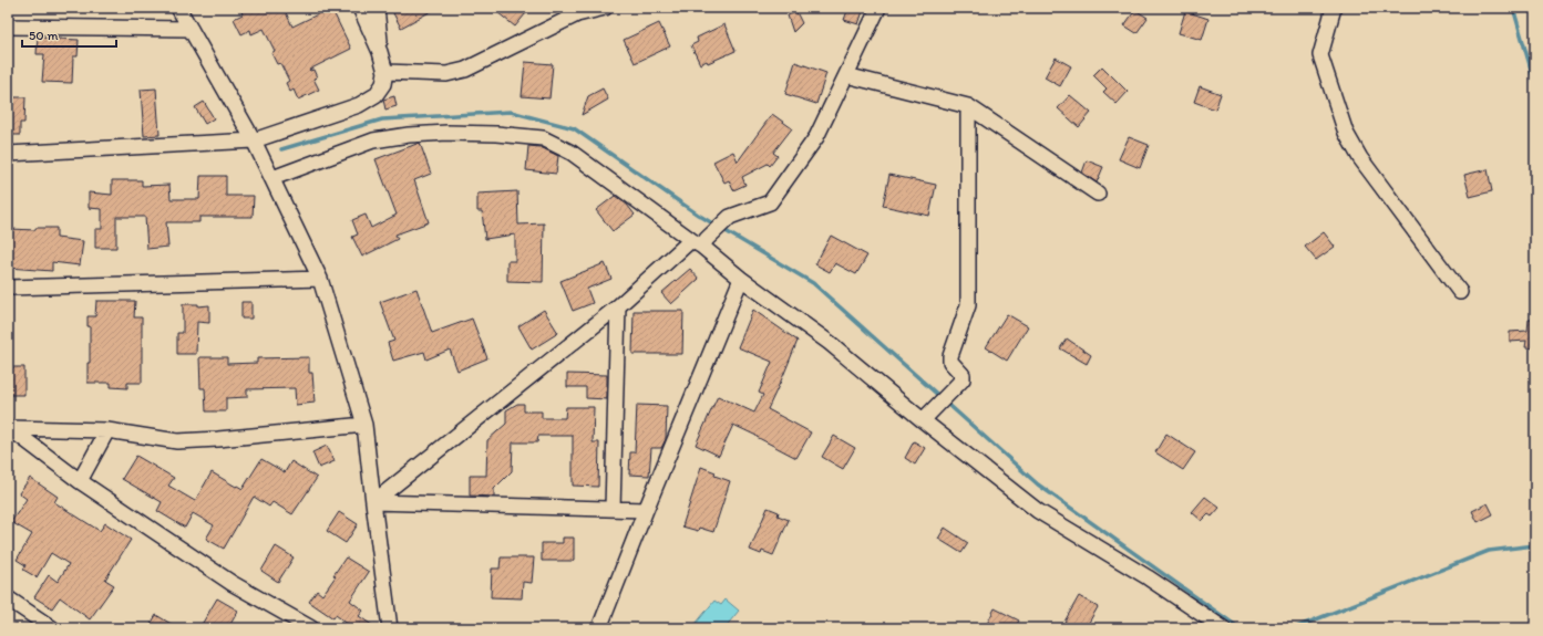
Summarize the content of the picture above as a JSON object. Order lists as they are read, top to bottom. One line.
{"scale_bar":"50 m"}
